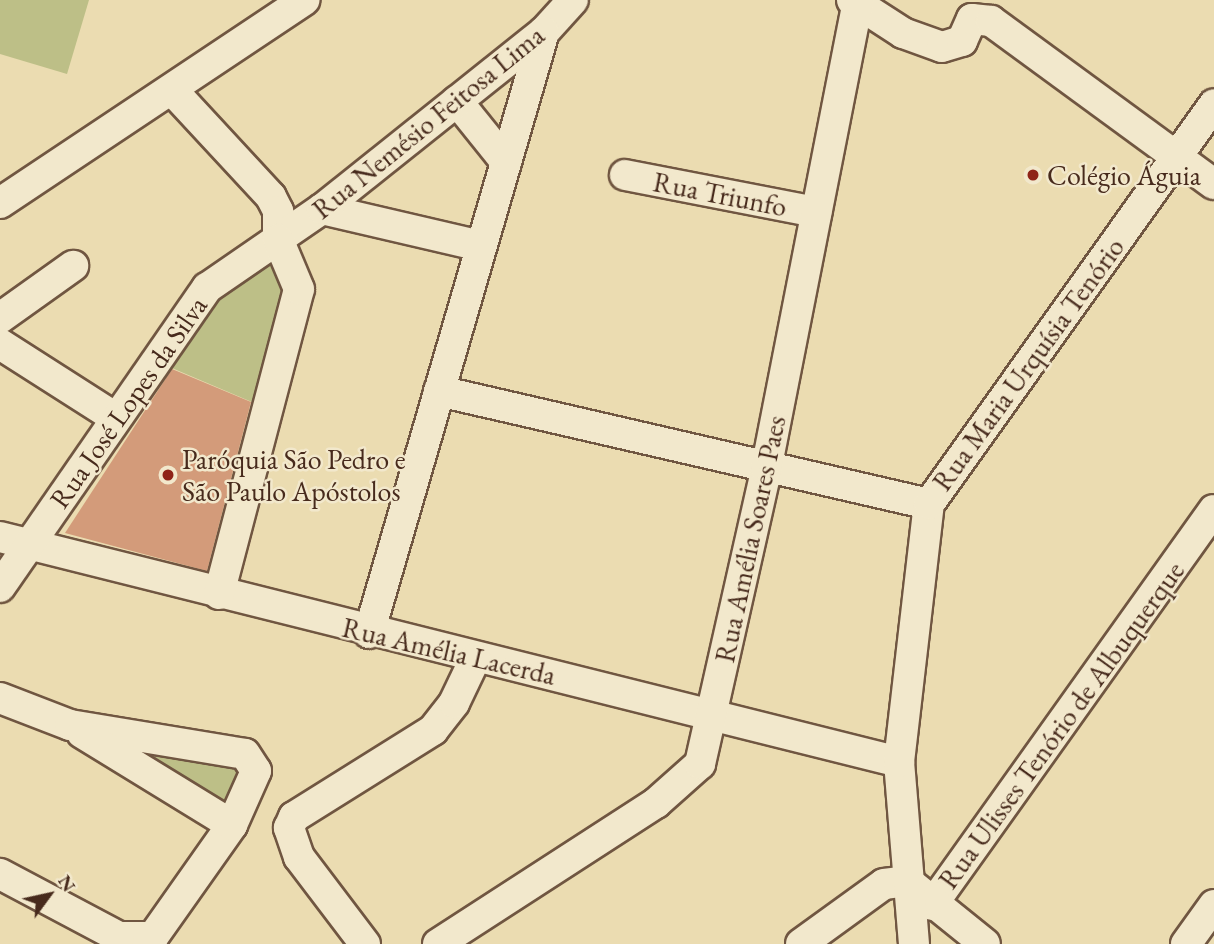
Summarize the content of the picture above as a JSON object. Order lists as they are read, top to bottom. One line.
{"streets":{"street":["Rua Nemésio Feitosa Lima","Rua Triunfo","Rua Maria Urquísia Tenório","Rua José Lopes da Silva","Rua Amélia Soares Paes","Rua Amélia Lacerda","Rua Ulisses Tenório de Albuquerque"]},"crossings":[["Rua Nemésio Feitosa Lima","Rua José Lopes da Silva"],["Rua Triunfo","Rua Amélia Soares Paes"],["Rua Maria Urquísia Tenório","Rua Amélia Lacerda"],["Rua José Lopes da Silva","Rua Amélia Lacerda"],["Rua Amélia Soares Paes","Rua Amélia Lacerda"]],"places":["Colégio Águia","Paróquia São Pedro e São Paulo Apóstolos"],"north":"top right"}
